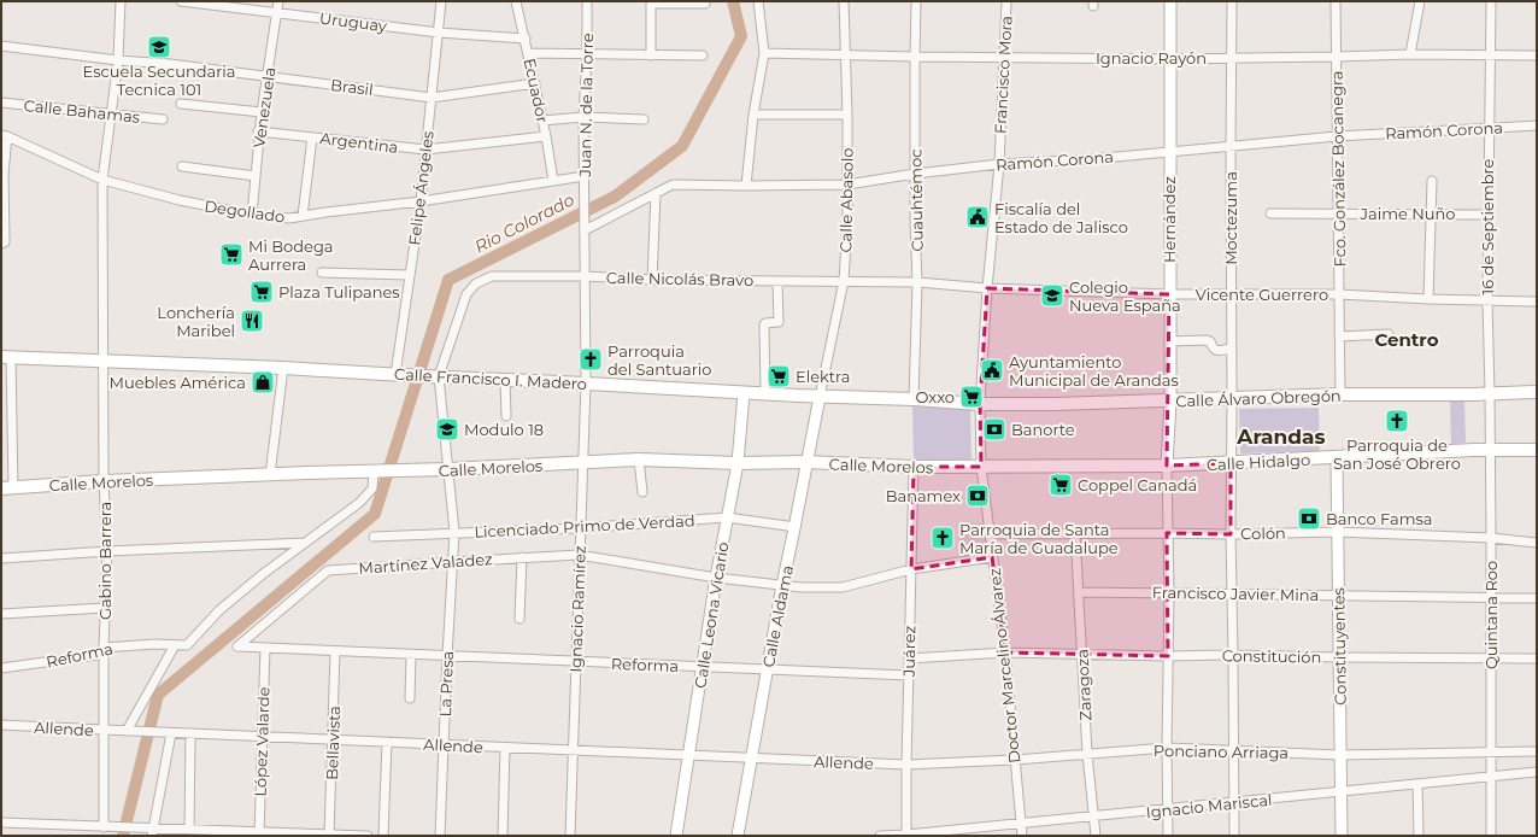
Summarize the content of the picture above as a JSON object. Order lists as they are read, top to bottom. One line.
{"streets":{"main road":["Hernández","Calle Francisco I. Madero","Calle Álvaro Obregón","Calle Hidalgo","Calle Morelos","Calle Leona Vicario","Calle Aldama","Constituyentes"],"street":["Uruguay","Ignacio Rayón","Francisco Mora","Brasil","Ecuador","Juan N. de la Torre","Venezuela","Calle Bahamas","Ramón Corona","Argentina","Fco. González Bocanegra","Felipe Ángeles","Calle Abasolo","Cuauhtémoc","Degollado","Jaime Nuño","Moctezuma","16 de Septiembre","Calle Nicolás Bravo","Vicente Guerrero","Licenciado Primo de Verdad","Colón","Gabino Barrera","Martínez Valadez","Francisco Javier Mina","Ignacio Ramírez","Quintana Roo","Juárez","Reforma","Constitución","Doctor Marcelino Álvarez","La Presa","Zaragoza","Allende","López Valarde","Bellavista","Ponciano Arriaga","Ignacio Mariscal"]},"crossings":[["Uruguay","Ecuador"],["Uruguay","Venezuela"],["Uruguay","Felipe Ángeles"],["Ignacio Rayón","Francisco Mora"],["Ignacio Rayón","Fco. González Bocanegra"],["Ignacio Rayón","Calle Abasolo"],["Ignacio Rayón","Cuauhtémoc"],["Ignacio Rayón","Moctezuma"],["Ignacio Rayón","Hernández"],["Ignacio Rayón","16 de Septiembre"],["Francisco Mora","Ramón Corona"],["Francisco Mora","Calle Nicolás Bravo"],["Francisco Mora","Vicente Guerrero"],["Francisco Mora","Calle Francisco I. Madero"],["Francisco Mora","Calle Álvaro Obregón"],["Francisco Mora","Calle Hidalgo"],["Francisco Mora","Calle Morelos"],["Francisco Mora","Doctor Marcelino Álvarez"],["Brasil","Ecuador"],["Brasil","Venezuela"],["Brasil","Felipe Ángeles"],["Brasil","Gabino Barrera"],["Ecuador","Argentina"],["Ecuador","Degollado"],["Juan N. de la Torre","Ramón Corona"],["Juan N. de la Torre","Degollado"],["Juan N. de la Torre","Calle Nicolás Bravo"],["Juan N. de la Torre","Calle Francisco I. Madero"],["Juan N. de la Torre","Ignacio Ramírez"],["Venezuela","Argentina"],["Venezuela","Degollado"],["Calle Bahamas","Gabino Barrera"],["Ramón Corona","Fco. González Bocanegra"],["Ramón Corona","Calle Abasolo"],["Ramón Corona","Cuauhtémoc"],["Ramón Corona","Moctezuma"],["Ramón Corona","Hernández"],["Ramón Corona","16 de Septiembre"],["Argentina","Felipe Ángeles"],["Fco. González Bocanegra","Jaime Nuño"],["Fco. González Bocanegra","Vicente Guerrero"],["Fco. González Bocanegra","Calle Álvaro Obregón"],["Felipe Ángeles","Degollado"],["Felipe Ángeles","Calle Francisco I. Madero"],["Calle Abasolo","Calle Nicolás Bravo"],["Calle Abasolo","Calle Francisco I. Madero"],["Calle Abasolo","Calle Aldama"],["Cuauhtémoc","Calle Nicolás Bravo"],["Cuauhtémoc","Calle Francisco I. Madero"],["Degollado","Gabino Barrera"],["Jaime Nuño","16 de Septiembre"],["Moctezuma","Vicente Guerrero"],["Moctezuma","Calle Álvaro Obregón"],["Moctezuma","Calle Hidalgo"],["Moctezuma","Colón"],["Moctezuma","Francisco Javier Mina"],["Moctezuma","Constitución"],["Moctezuma","Ponciano Arriaga"],["Moctezuma","Ignacio Mariscal"],["Hernández","Vicente Guerrero"],["Hernández","Calle Álvaro Obregón"],["Hernández","Calle Hidalgo"],["16 de Septiembre","Vicente Guerrero"],["16 de Septiembre","Calle Álvaro Obregón"],["16 de Septiembre","Quintana Roo"],["Calle Nicolás Bravo","Vicente Guerrero"],["Calle Nicolás Bravo","Calle Francisco I. Madero"],["Calle Nicolás Bravo","La Presa"],["Calle Francisco I. Madero","Calle Álvaro Obregón"],["Calle Francisco I. Madero","Gabino Barrera"],["Calle Francisco I. Madero","Ignacio Ramírez"],["Calle Francisco I. Madero","Calle Leona Vicario"],["Calle Francisco I. Madero","Calle Aldama"],["Calle Francisco I. Madero","La Presa"],["Calle Álvaro Obregón","Quintana Roo"],["Calle Hidalgo","Calle Morelos"],["Calle Hidalgo","Quintana Roo"],["Calle Hidalgo","Constituyentes"],["Calle Hidalgo","Doctor Marcelino Álvarez"],["Calle Morelos","Gabino Barrera"],["Calle Morelos","Ignacio Ramírez"],["Calle Morelos","Calle Leona Vicario"],["Calle Morelos","Calle Aldama"],["Calle Morelos","Juárez"],["Calle Morelos","Doctor Marcelino Álvarez"],["Calle Morelos","La Presa"],["Licenciado Primo de Verdad","Ignacio Ramírez"],["Licenciado Primo de Verdad","Calle Leona Vicario"],["Licenciado Primo de Verdad","Calle Aldama"],["Licenciado Primo de Verdad","La Presa"],["Colón","Quintana Roo"],["Colón","Constituyentes"],["Colón","Doctor Marcelino Álvarez"],["Colón","Zaragoza"],["Gabino Barrera","Reforma"],["Gabino Barrera","Allende"],["Martínez Valadez","Ignacio Ramírez"],["Martínez Valadez","Calle Leona Vicario"],["Martínez Valadez","Calle Aldama"],["Martínez Valadez","Juárez"],["Martínez Valadez","Reforma"],["Martínez Valadez","Doctor Marcelino Álvarez"],["Martínez Valadez","La Presa"],["Francisco Javier Mina","Quintana Roo"],["Francisco Javier Mina","Constituyentes"],["Francisco Javier Mina","Zaragoza"],["Ignacio Ramírez","Reforma"],["Ignacio Ramírez","Allende"],["Calle Leona Vicario","Reforma"],["Calle Leona Vicario","Allende"],["Quintana Roo","Constitución"],["Quintana Roo","Ponciano Arriaga"],["Quintana Roo","Ignacio Mariscal"],["Calle Aldama","Reforma"],["Calle Aldama","Allende"],["Constituyentes","Constitución"],["Constituyentes","Ponciano Arriaga"],["Constituyentes","Ignacio Mariscal"],["Juárez","Reforma"],["Juárez","Constitución"],["Juárez","Allende"],["Juárez","Ponciano Arriaga"],["Juárez","Ignacio Mariscal"],["Reforma","La Presa"],["Reforma","López Valarde"],["Reforma","Bellavista"],["Constitución","Doctor Marcelino Álvarez"],["Constitución","Zaragoza"],["Doctor Marcelino Álvarez","Ponciano Arriaga"],["Doctor Marcelino Álvarez","Ignacio Mariscal"],["La Presa","Allende"],["Zaragoza","Ponciano Arriaga"],["Zaragoza","Ignacio Mariscal"],["Allende","López Valarde"],["Allende","Bellavista"],["Allende","Ponciano Arriaga"]],"districts":["Centro","Arandas"],"water":["Rio Colorado"],"places":{"school or university":["Escuela Secundaria Tecnica 101","Colegio Nueva España","Modulo 18"],"public building":["Fiscalía del Estado de Jalisco","Ayuntamiento Municipal de Arandas"],"supermarket":["Mi Bodega Aurrera","Plaza Tulipanes","Elektra","Oxxo","Coppel Canadá"],"restaurant":["Lonchería Maribel"],"church":["Parroquia del Santuario","Parroquia de San José Obrero","Parroquia de Santa María de Guadalupe"],"shop":["Muebles América"],"bank":["Banorte","Banamex","Banco Famsa"]}}
